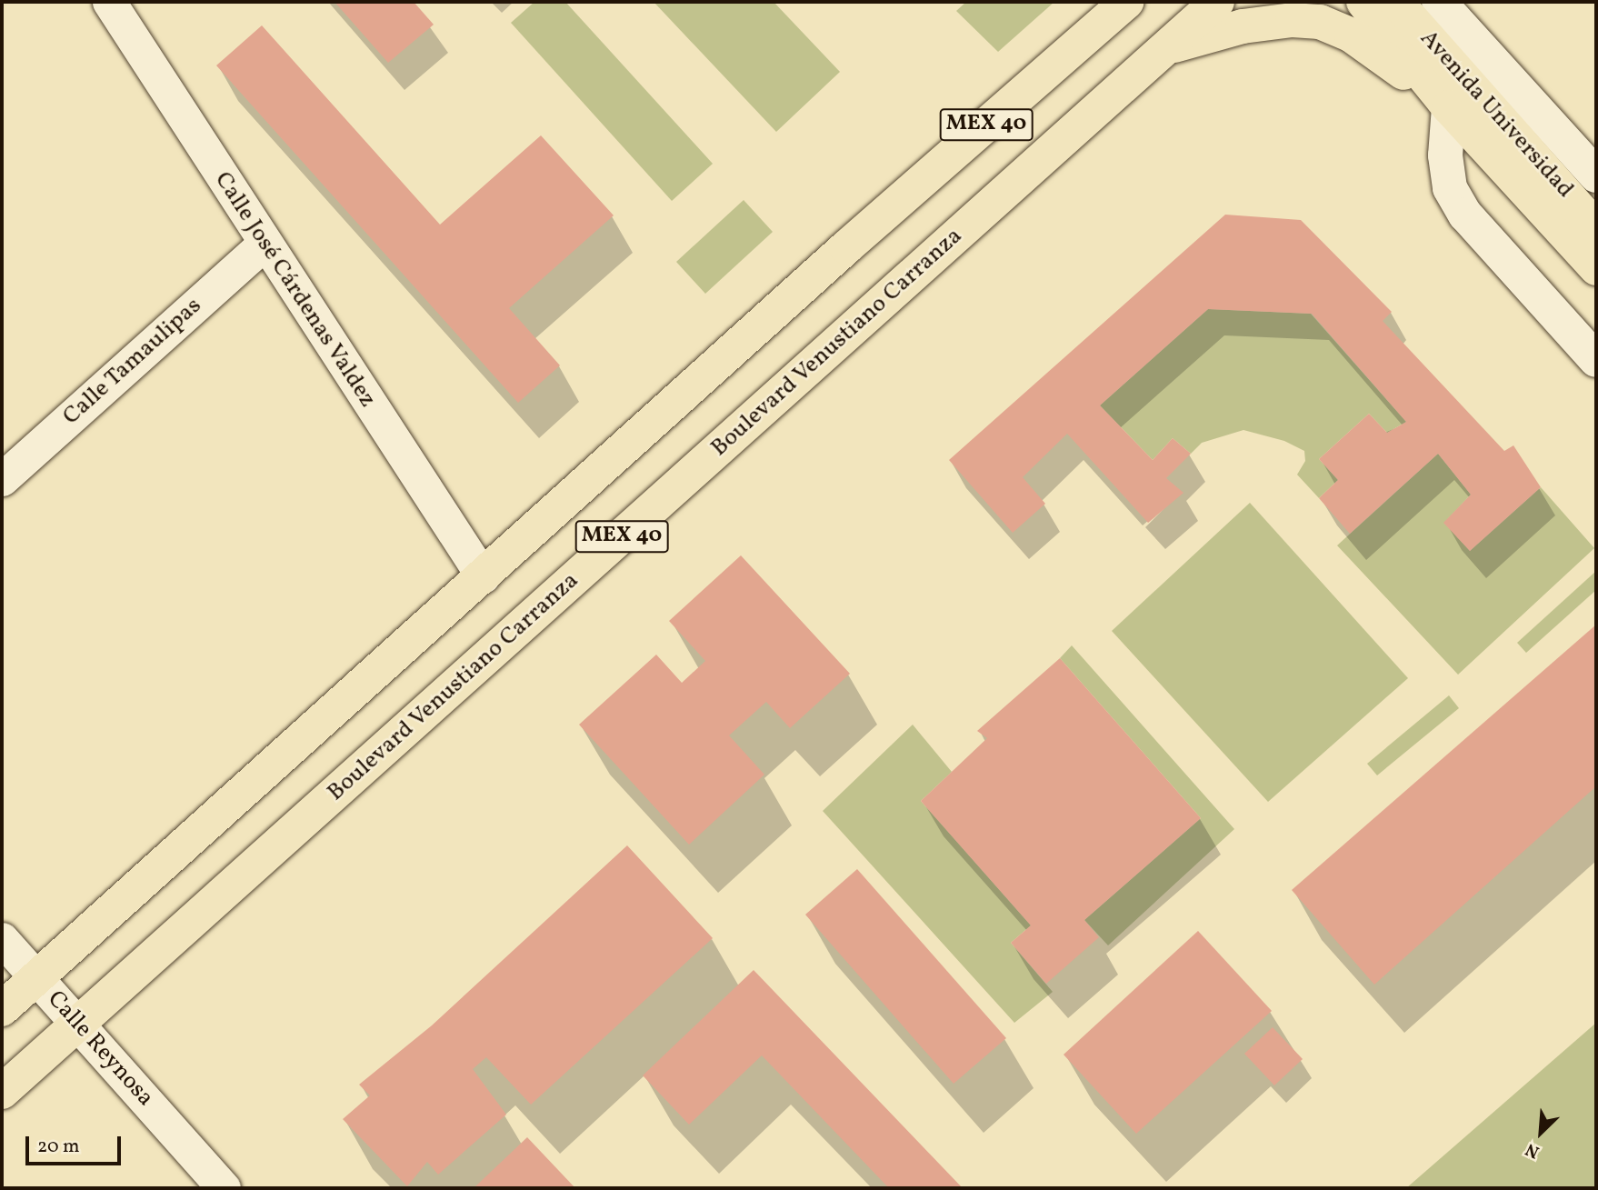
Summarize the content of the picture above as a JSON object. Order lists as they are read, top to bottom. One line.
{"streets":{"main road":["Avenida Universidad","MEX 40","Boulevard Venustiano Carranza"],"street":["Calle José Cárdenas Valdez","Calle Tamaulipas","Calle Reynosa"]},"crossings":[["MEX 40","Calle José Cárdenas Valdez"],["MEX 40","Calle Reynosa"],["Calle José Cárdenas Valdez","Calle Tamaulipas"],["Boulevard Venustiano Carranza","Calle Reynosa"]],"scale_bar":"20 m","north":"bottom left"}
